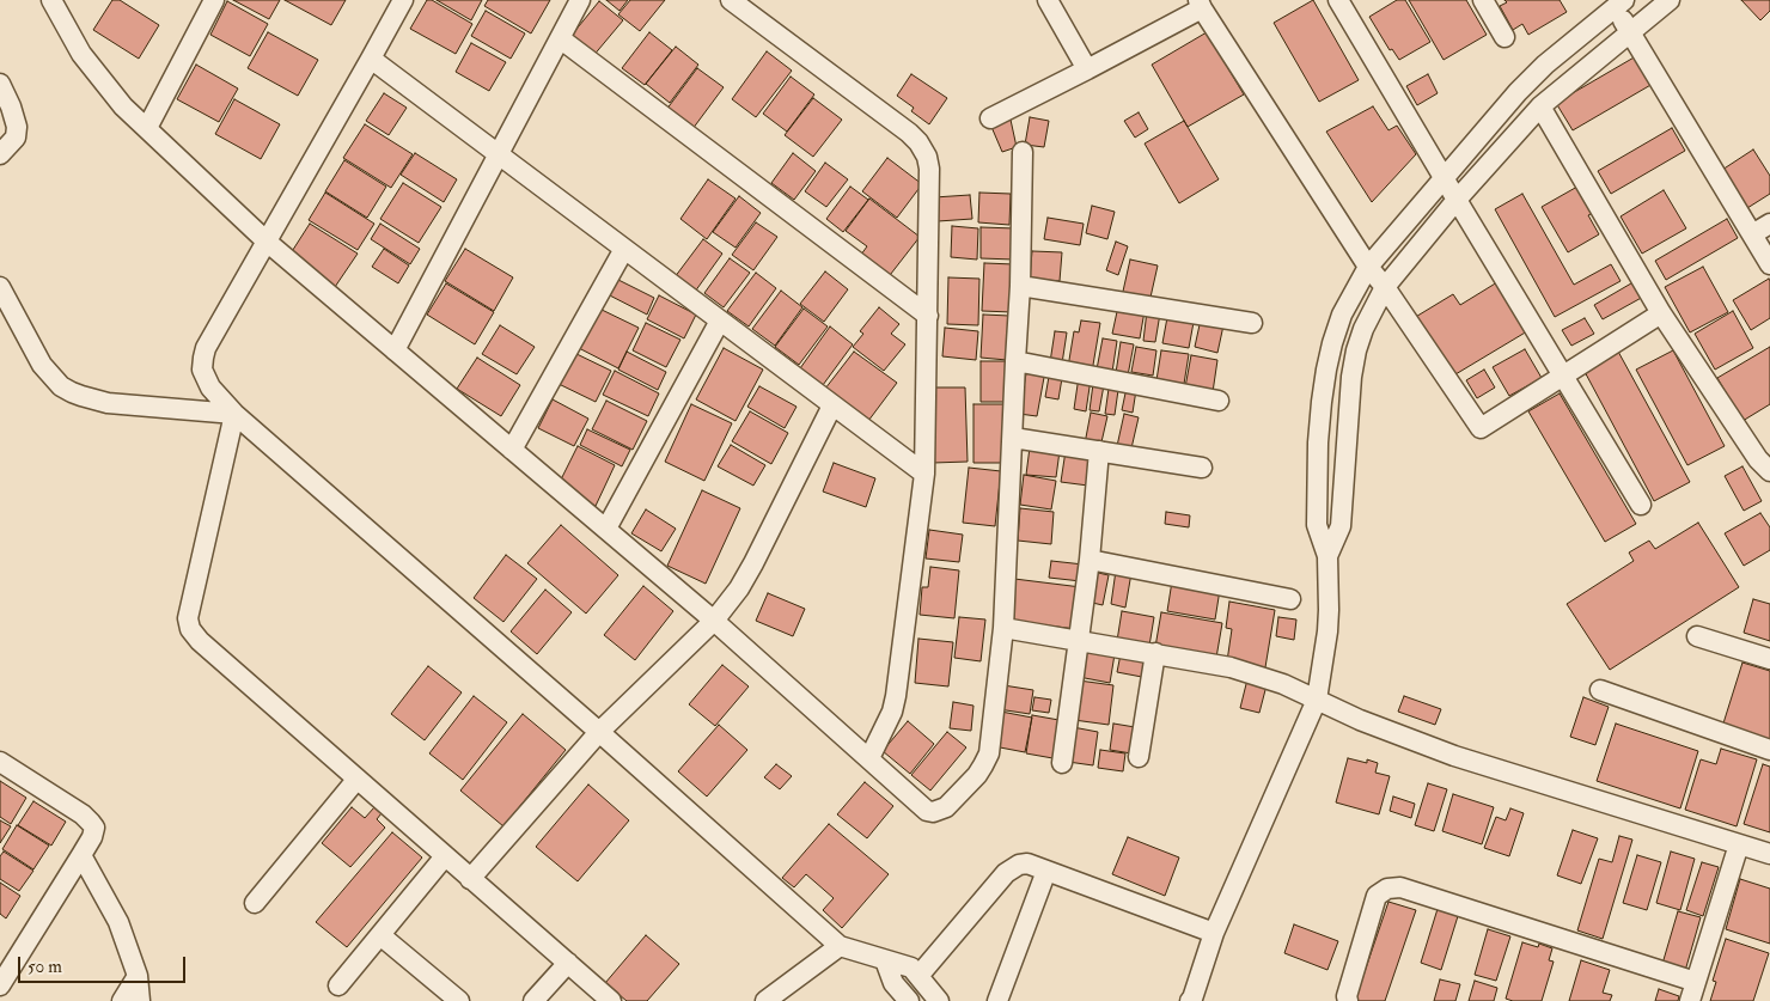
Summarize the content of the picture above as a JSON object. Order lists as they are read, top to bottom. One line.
{"scale_bar":"50 m"}
